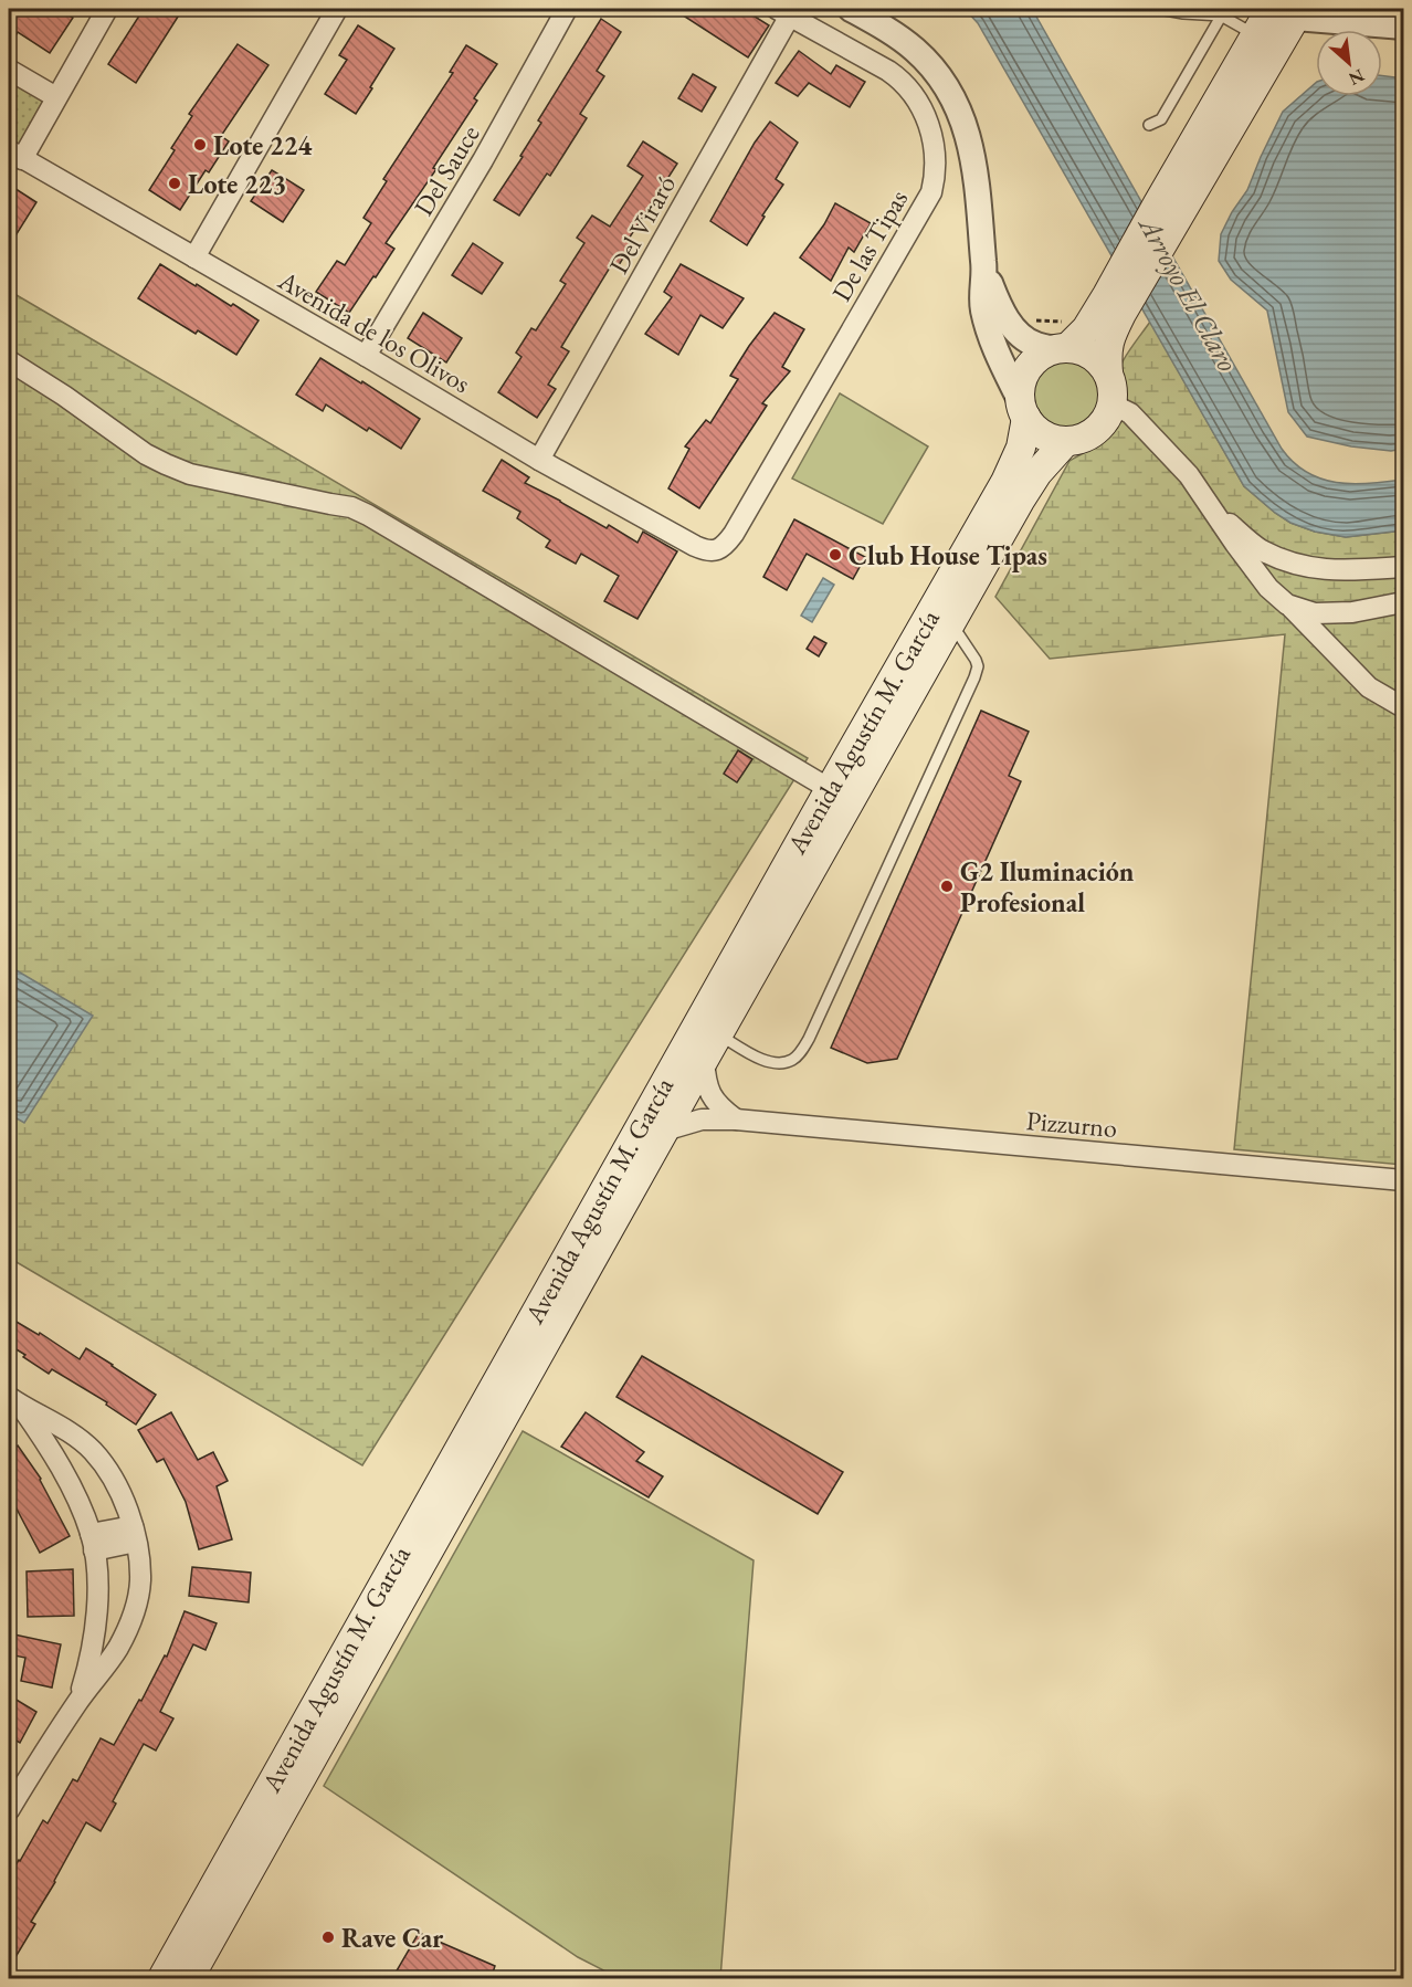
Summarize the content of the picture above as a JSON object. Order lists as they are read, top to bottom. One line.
{"streets":{"main road":["Avenida Agustín M. García"],"street":["Del Sauce","Del Viraró","De las Tipas","Avenida de los Olivos","Pizzurno"]},"crossings":[["Del Sauce","Avenida de los Olivos"],["Del Viraró","De las Tipas"],["Del Viraró","Avenida de los Olivos"],["De las Tipas","Avenida de los Olivos"],["Avenida Agustín M. García","Pizzurno"]],"water":["Arroyo El Claro"],"places":["Lote 224","Lote 223","Club House Tipas","G2 Iluminación Profesional","Rave Car"],"north":"bottom right"}
